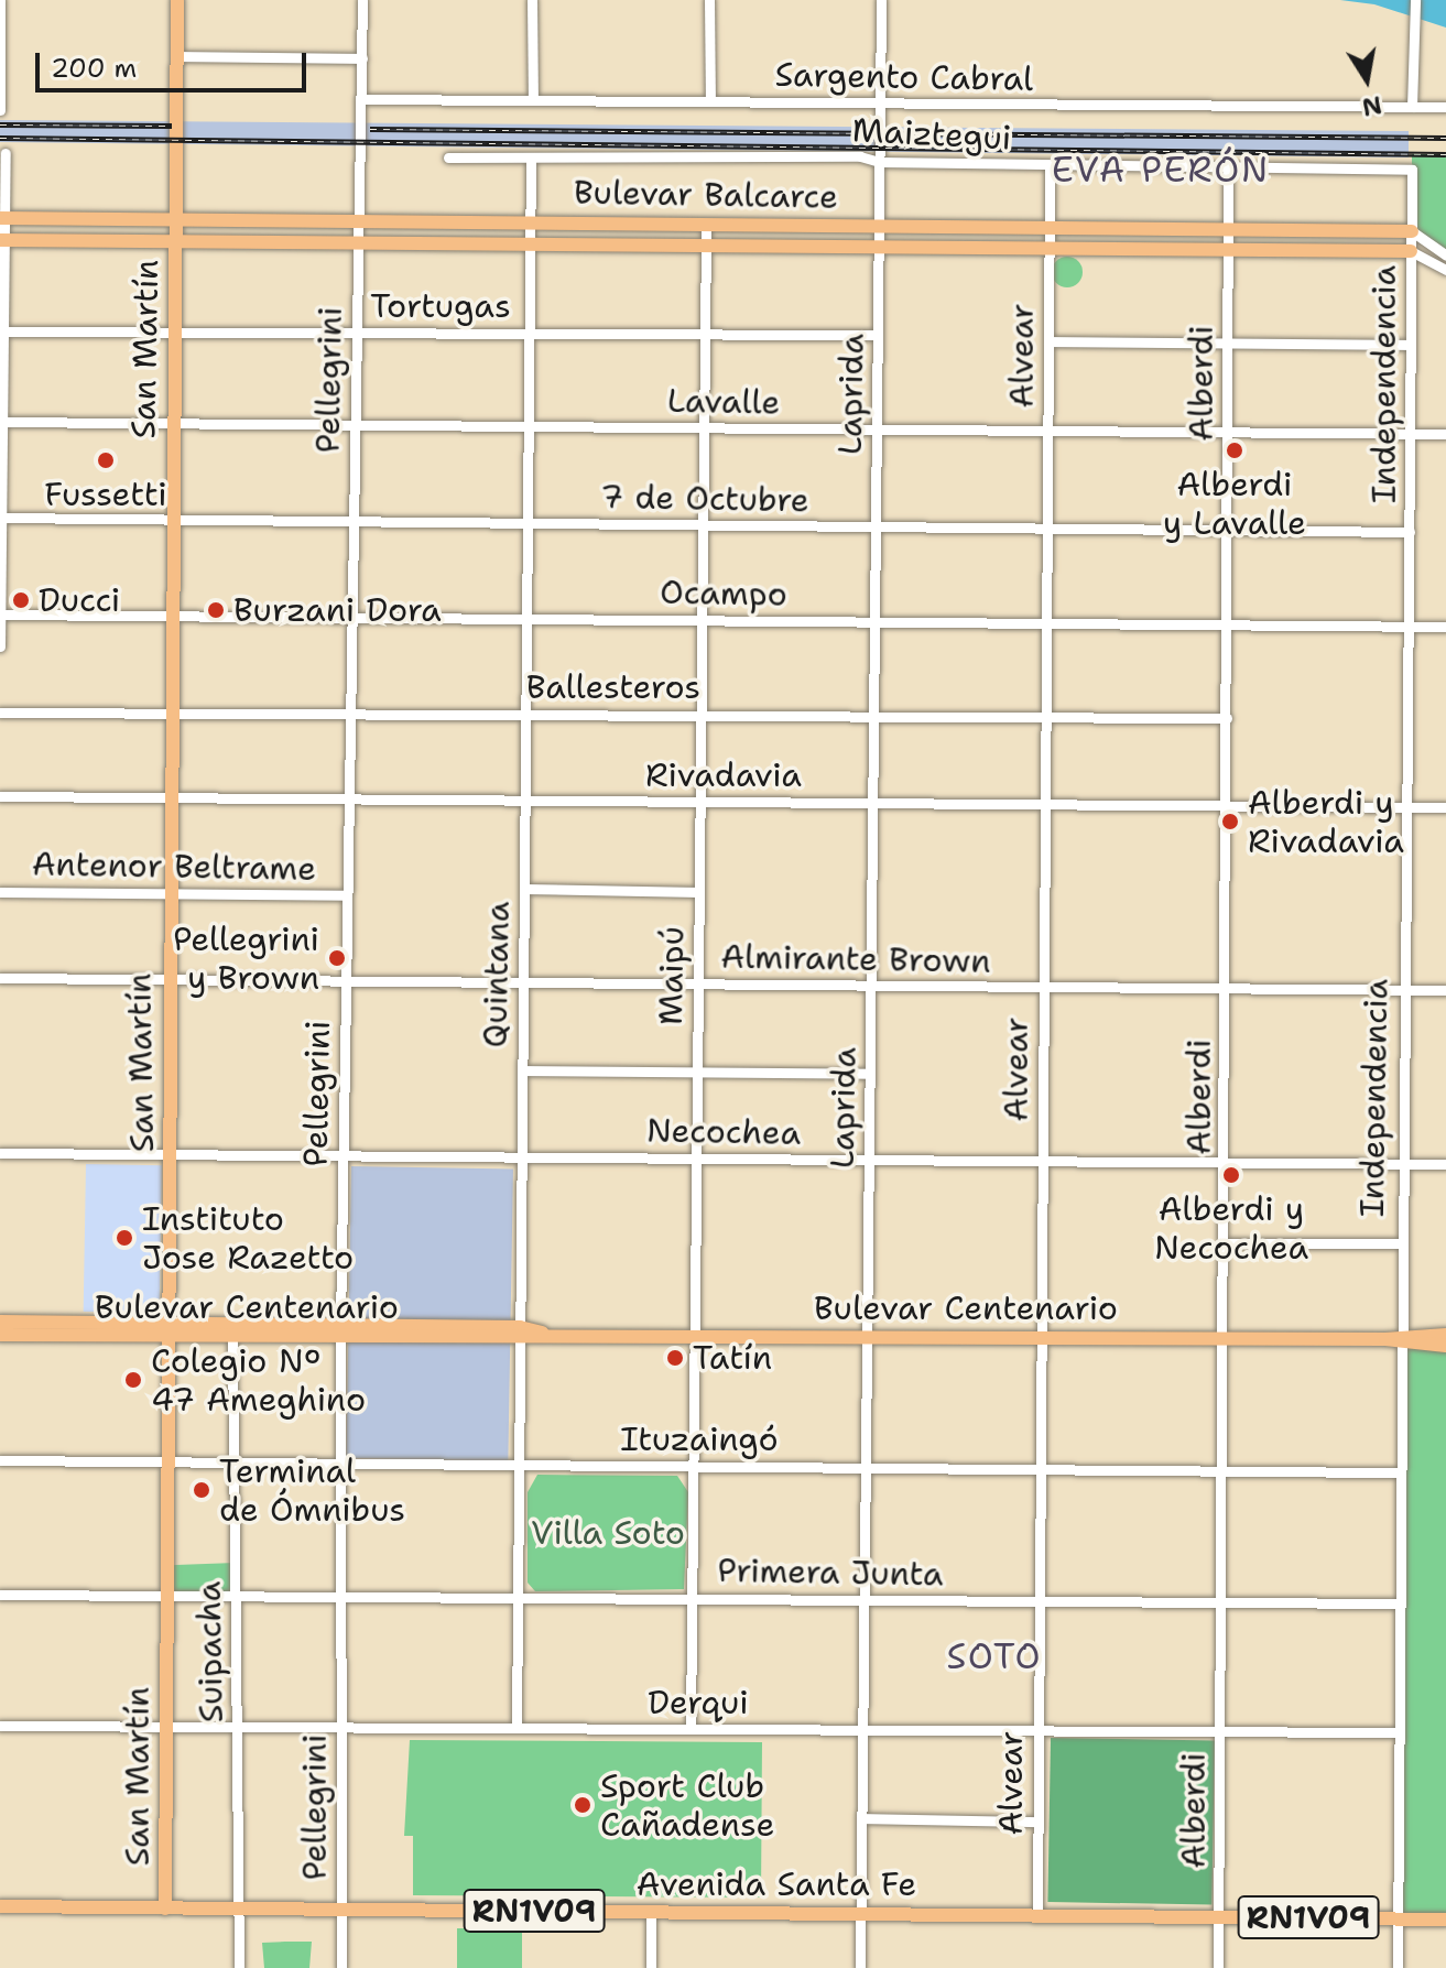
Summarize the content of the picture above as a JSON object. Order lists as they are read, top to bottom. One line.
{"streets":{"main road":["Bulevar Balcarce","San Martín","Bulevar Centenario","Avenida Santa Fe","RN1V09"],"street":["Sargento Cabral","Maiztegui","Tortugas","Alvear","Pellegrini","Alberdi","Independencia","Laprida","Lavalle","7 de Octubre","Ocampo","Ballesteros","Rivadavia","Antenor Beltrame","Almirante Brown","Quintana","Maipú","Necochea","Ituzaingó","Primera Junta","Suipacha","Derqui"]},"crossings":[["Sargento Cabral","Pellegrini"],["Maiztegui","Alvear"],["Maiztegui","Alberdi"],["Maiztegui","Independencia"],["Maiztegui","Laprida"],["Maiztegui","Quintana"],["Bulevar Balcarce","San Martín"],["Bulevar Balcarce","Alvear"],["Bulevar Balcarce","Pellegrini"],["Bulevar Balcarce","Alberdi"],["Bulevar Balcarce","Independencia"],["Bulevar Balcarce","Laprida"],["Bulevar Balcarce","Quintana"],["Bulevar Balcarce","Maipú"],["Tortugas","San Martín"],["Tortugas","Pellegrini"],["Tortugas","Laprida"],["Tortugas","Quintana"],["Tortugas","Maipú"],["San Martín","Lavalle"],["San Martín","7 de Octubre"],["San Martín","Ocampo"],["San Martín","Ballesteros"],["San Martín","Rivadavia"],["San Martín","Antenor Beltrame"],["San Martín","Almirante Brown"],["San Martín","Necochea"],["San Martín","Bulevar Centenario"],["San Martín","Ituzaingó"],["San Martín","Primera Junta"],["San Martín","Derqui"],["San Martín","Avenida Santa Fe"],["Alvear","Lavalle"],["Alvear","7 de Octubre"],["Alvear","Ocampo"],["Alvear","Ballesteros"],["Alvear","Rivadavia"],["Alvear","Almirante Brown"],["Alvear","Necochea"],["Alvear","Bulevar Centenario"],["Alvear","Ituzaingó"],["Alvear","Primera Junta"],["Alvear","Derqui"],["Alvear","Avenida Santa Fe"],["Pellegrini","Lavalle"],["Pellegrini","7 de Octubre"],["Pellegrini","Ocampo"],["Pellegrini","Ballesteros"],["Pellegrini","Rivadavia"],["Pellegrini","Antenor Beltrame"],["Pellegrini","Almirante Brown"],["Pellegrini","Necochea"],["Pellegrini","Bulevar Centenario"],["Pellegrini","Ituzaingó"],["Pellegrini","Primera Junta"],["Pellegrini","Derqui"],["Pellegrini","Avenida Santa Fe"],["Alberdi","Lavalle"],["Alberdi","7 de Octubre"],["Alberdi","Ocampo"],["Alberdi","Ballesteros"],["Alberdi","Rivadavia"],["Alberdi","Almirante Brown"],["Alberdi","Necochea"],["Alberdi","Bulevar Centenario"],["Alberdi","Ituzaingó"],["Alberdi","Primera Junta"],["Alberdi","Derqui"],["Alberdi","Avenida Santa Fe"],["Independencia","Lavalle"],["Independencia","7 de Octubre"],["Independencia","Ocampo"],["Independencia","Rivadavia"],["Independencia","Almirante Brown"],["Independencia","Necochea"],["Independencia","Bulevar Centenario"],["Independencia","Ituzaingó"],["Independencia","Primera Junta"],["Independencia","Derqui"],["Independencia","Avenida Santa Fe"],["Laprida","Lavalle"],["Laprida","7 de Octubre"],["Laprida","Ocampo"],["Laprida","Ballesteros"],["Laprida","Rivadavia"],["Laprida","Almirante Brown"],["Laprida","Necochea"],["Laprida","Bulevar Centenario"],["Laprida","Ituzaingó"],["Laprida","Primera Junta"],["Laprida","Derqui"],["Laprida","Avenida Santa Fe"],["Lavalle","Quintana"],["Lavalle","Maipú"],["7 de Octubre","Quintana"],["7 de Octubre","Maipú"],["Ocampo","Quintana"],["Ocampo","Maipú"],["Ballesteros","Quintana"],["Ballesteros","Maipú"],["Rivadavia","Quintana"],["Rivadavia","Maipú"],["Almirante Brown","Quintana"],["Almirante Brown","Maipú"],["Quintana","Necochea"],["Quintana","Bulevar Centenario"],["Quintana","Ituzaingó"],["Quintana","Primera Junta"],["Quintana","Derqui"],["Maipú","Necochea"],["Maipú","Bulevar Centenario"],["Maipú","Ituzaingó"],["Maipú","Primera Junta"],["Maipú","Derqui"],["Bulevar Centenario","Suipacha"],["Ituzaingó","Suipacha"],["Primera Junta","Suipacha"],["Suipacha","Derqui"],["Suipacha","Avenida Santa Fe"]],"districts":["EVA PERÓN","SOTO"],"parks":["Villa Soto"],"places":["Alberdi y Lavalle","Fussetti","Ducci","Burzani Dora","Alberdi y Rivadavia","Pellegrini y Brown","Alberdi y Necochea","Instituto Jose Razetto","Tatín","Colegio Nº 47 Ameghino","Terminal de Ómnibus","Sport Club Cañadense"],"scale_bar":"200 m","north":"bottom"}
